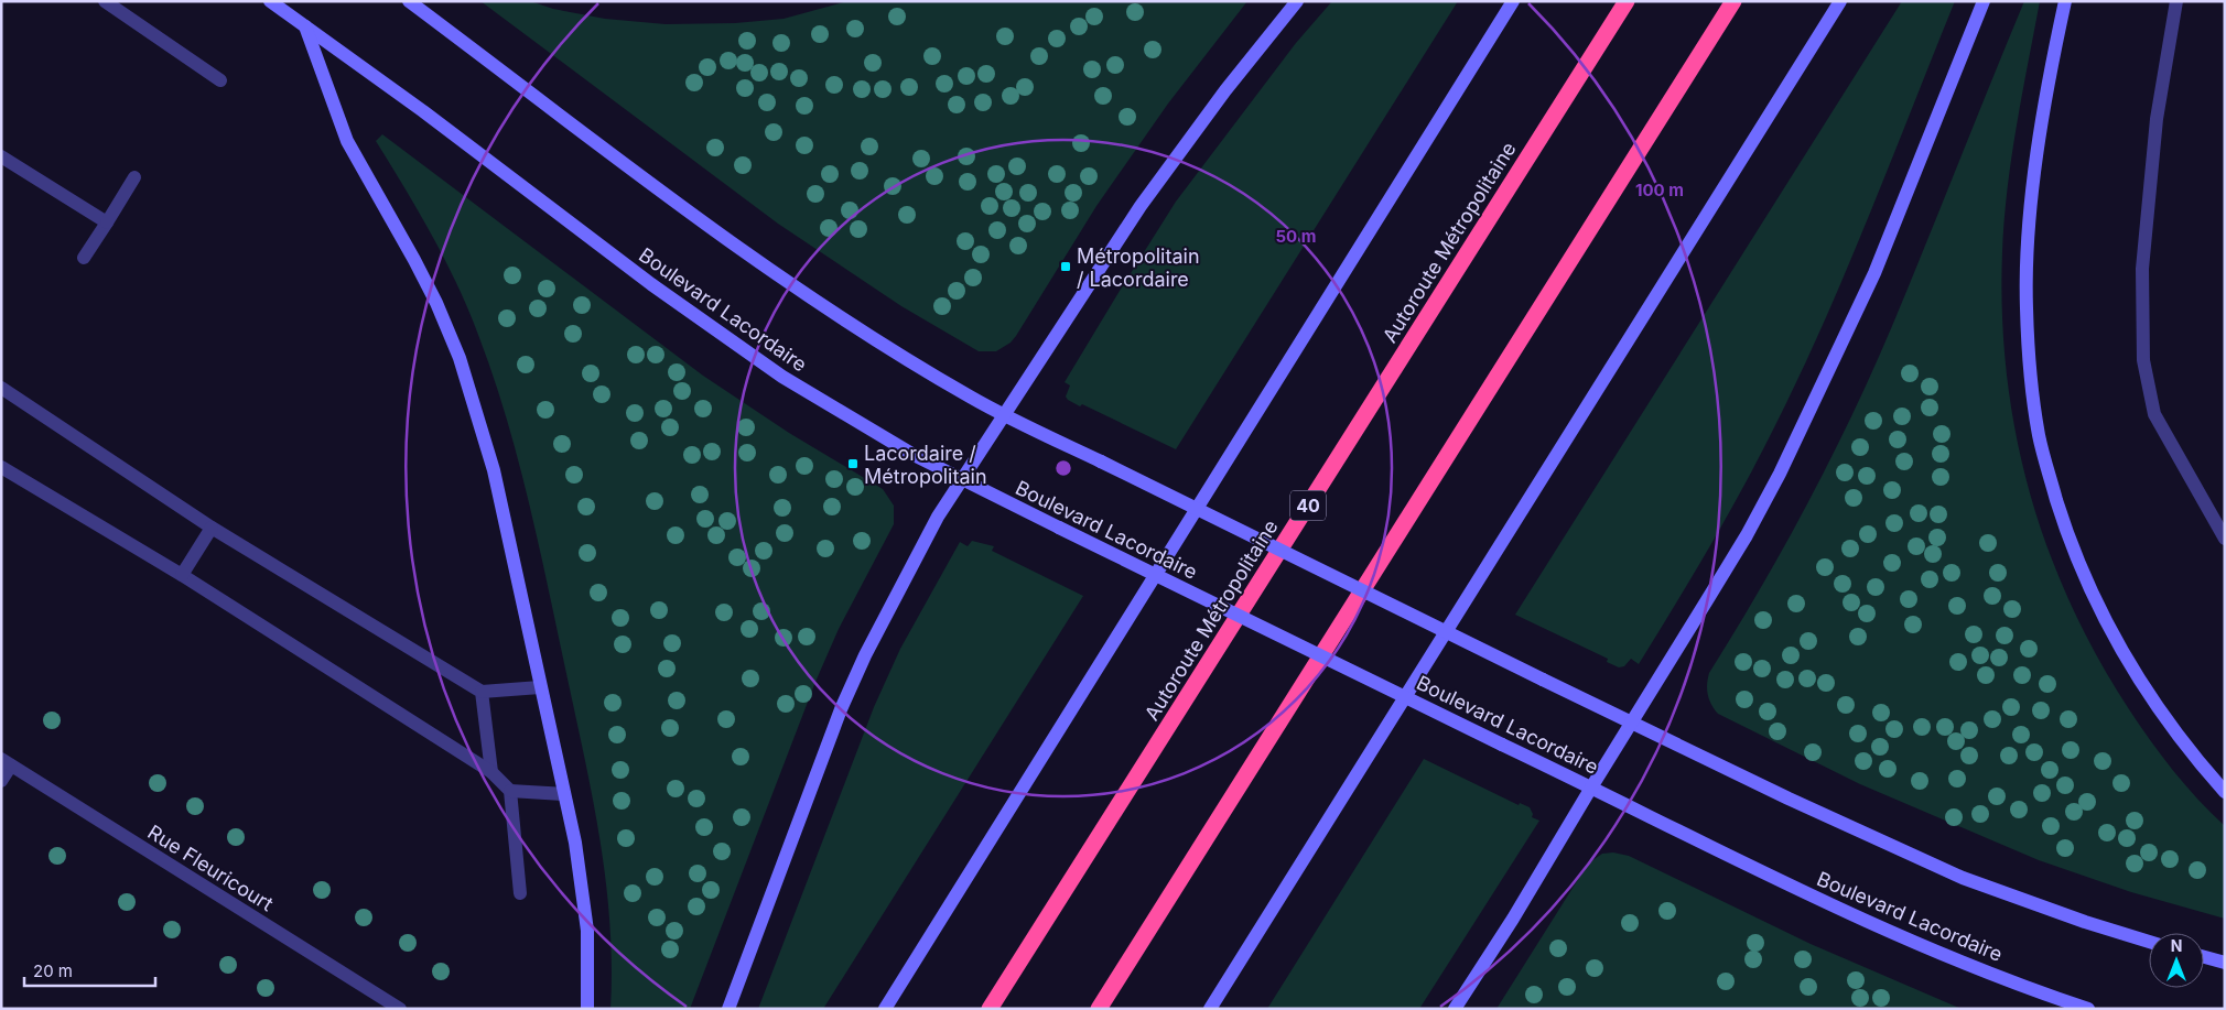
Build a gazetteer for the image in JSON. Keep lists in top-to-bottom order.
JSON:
{
  "streets": {
    "highway": ["Autoroute Métropolitaine", "40"],
    "main road": ["Boulevard Lacordaire"],
    "street": ["Rue Fleuricourt"]
  },
  "places": {
    "transit": ["Métropolitain / Lacordaire", "Lacordaire / Métropolitain"]
  },
  "scale_bar": "20 m",
  "north": "top",
  "rings": ["100 m", "50 m"]
}
